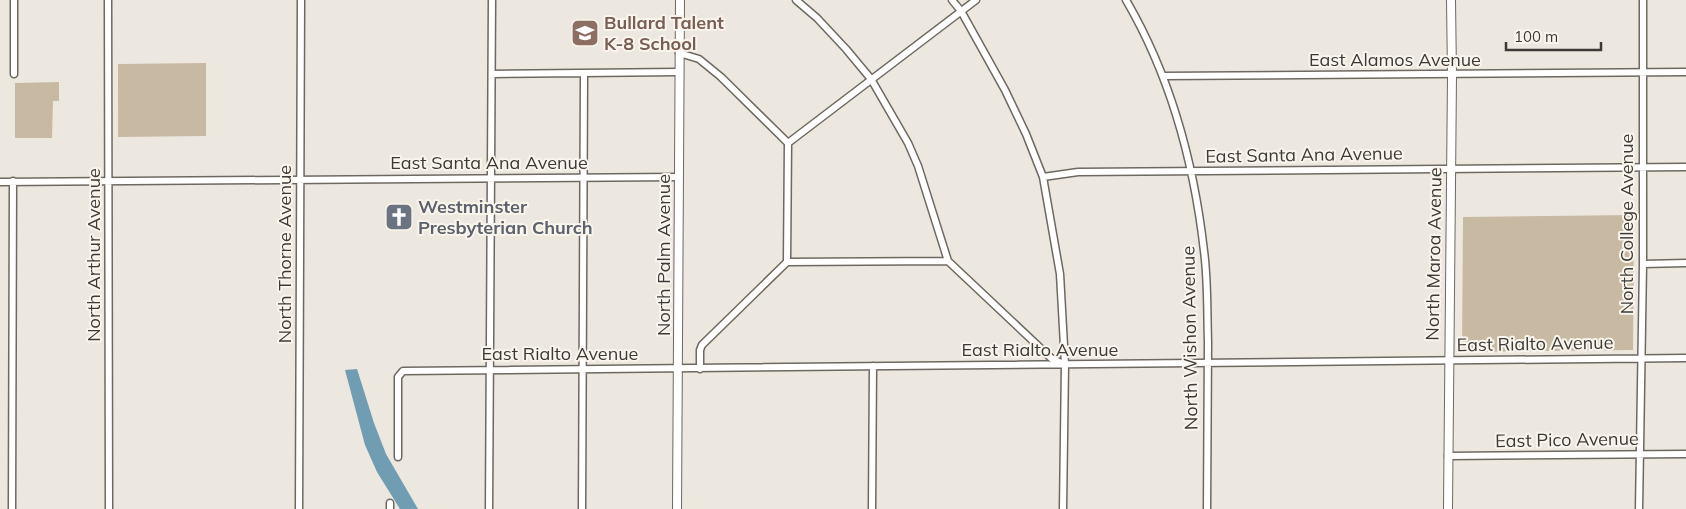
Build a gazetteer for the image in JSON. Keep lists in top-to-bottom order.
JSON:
{
  "streets": {
    "main road": ["North Maroa Avenue", "North Palm Avenue"],
    "street": [
      "East Alamos Avenue",
      "East Santa Ana Avenue",
      "North College Avenue",
      "North Thorne Avenue",
      "North Arthur Avenue",
      "North Wishon Avenue",
      "East Rialto Avenue",
      "East Pico Avenue"
    ]
  },
  "crossings": [
    ["East Alamos Avenue", "North College Avenue"],
    ["East Alamos Avenue", "North Maroa Avenue"],
    ["East Alamos Avenue", "North Wishon Avenue"],
    ["East Santa Ana Avenue", "North College Avenue"],
    ["East Santa Ana Avenue", "North Thorne Avenue"],
    ["East Santa Ana Avenue", "North Maroa Avenue"],
    ["East Santa Ana Avenue", "North Arthur Avenue"],
    ["East Santa Ana Avenue", "North Palm Avenue"],
    ["East Santa Ana Avenue", "North Wishon Avenue"],
    ["North College Avenue", "East Rialto Avenue"],
    ["North College Avenue", "East Pico Avenue"],
    ["North Maroa Avenue", "East Rialto Avenue"],
    ["North Maroa Avenue", "East Pico Avenue"],
    ["North Palm Avenue", "East Rialto Avenue"],
    ["North Wishon Avenue", "East Rialto Avenue"]
  ],
  "places": {
    "school or university": ["Bullard Talent K-8 School"],
    "church": ["Westminster Presbyterian Church"]
  },
  "scale_bar": "100 m"
}
